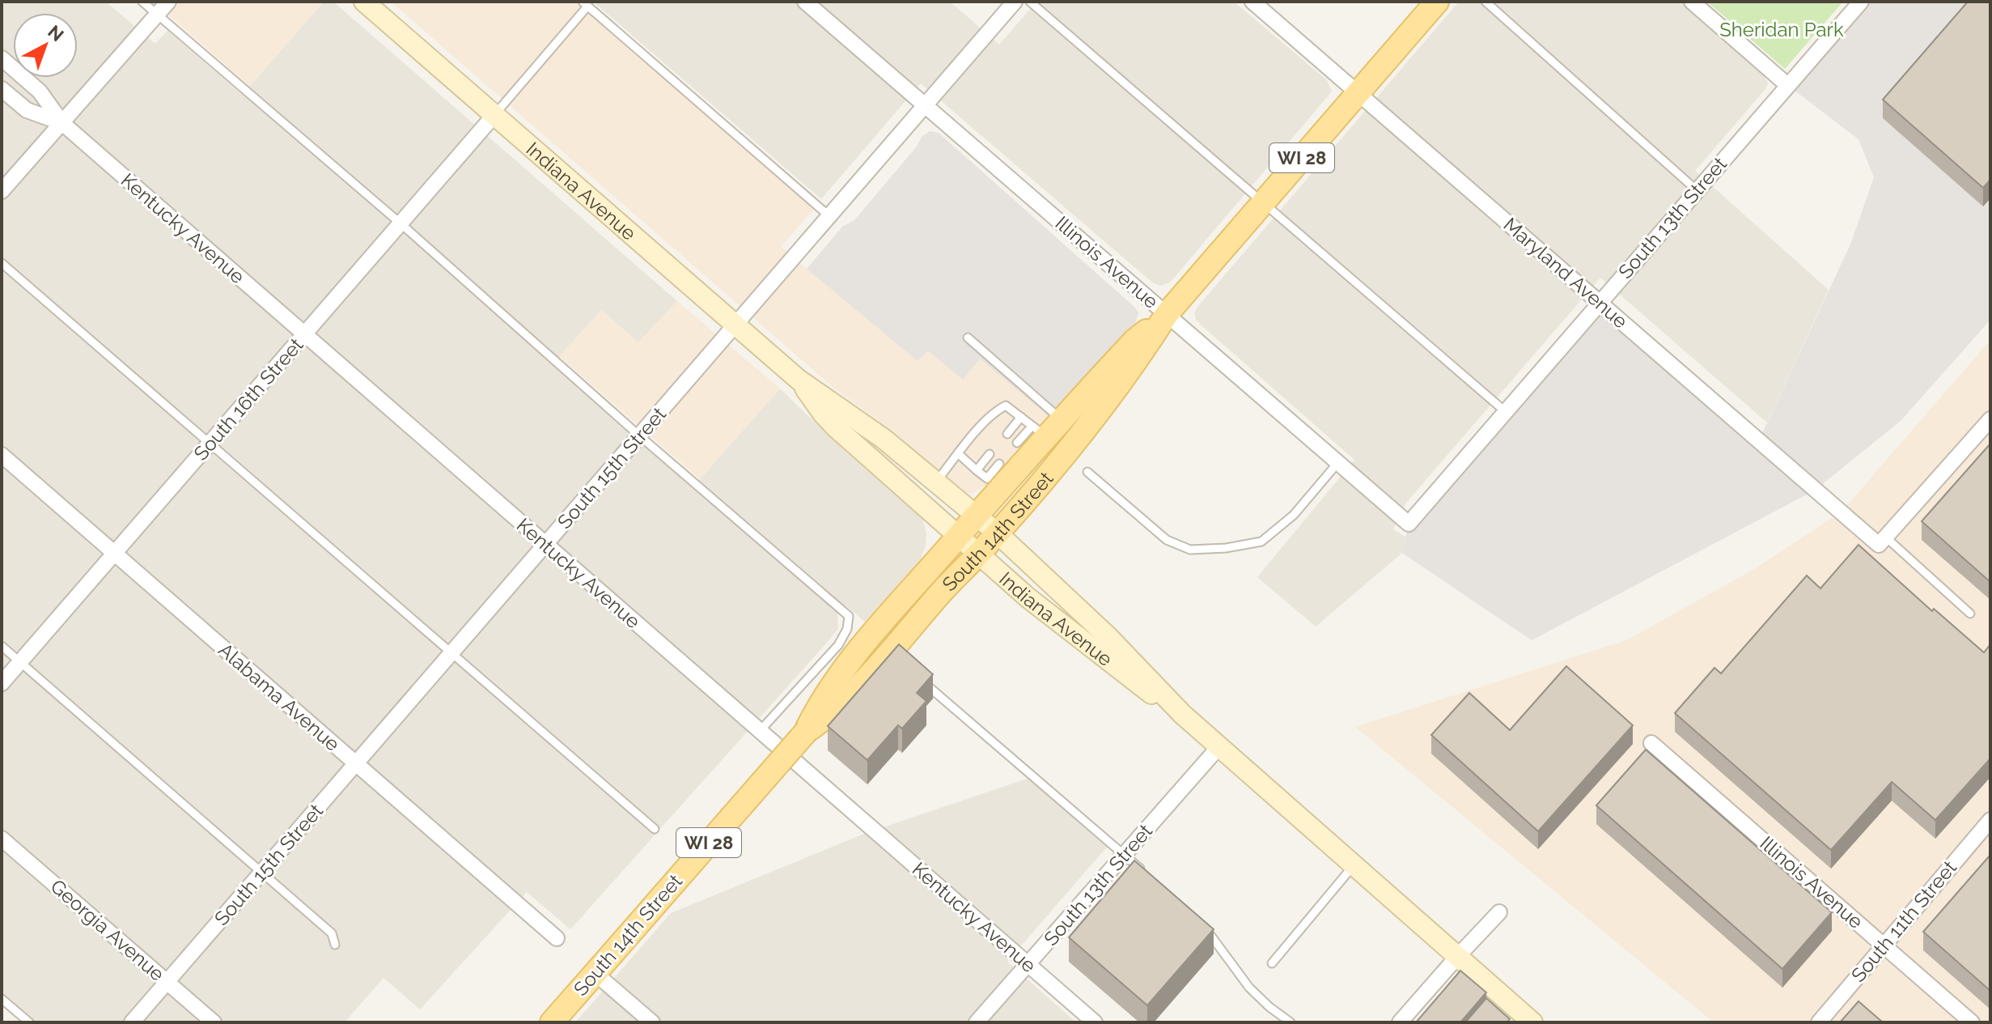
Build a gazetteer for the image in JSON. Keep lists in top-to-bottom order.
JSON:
{
  "streets": {
    "main road": ["WI 28", "Indiana Avenue", "South 14th Street"],
    "street": [
      "South 13th Street",
      "Kentucky Avenue",
      "Illinois Avenue",
      "Maryland Avenue",
      "South 16th Street",
      "South 15th Street",
      "Alabama Avenue",
      "South 11th Street",
      "Georgia Avenue"
    ]
  },
  "crossings": [
    ["Indiana Avenue", "South 13th Street"],
    ["Indiana Avenue", "South 16th Street"],
    ["Indiana Avenue", "South 15th Street"],
    ["Indiana Avenue", "South 14th Street"],
    ["South 13th Street", "Kentucky Avenue"],
    ["South 13th Street", "Illinois Avenue"],
    ["South 13th Street", "Maryland Avenue"],
    ["Kentucky Avenue", "South 16th Street"],
    ["Kentucky Avenue", "South 15th Street"],
    ["Illinois Avenue", "South 15th Street"],
    ["Illinois Avenue", "South 14th Street"],
    ["Illinois Avenue", "South 11th Street"],
    ["Maryland Avenue", "South 14th Street"],
    ["South 16th Street", "Alabama Avenue"],
    ["South 15th Street", "Alabama Avenue"],
    ["South 15th Street", "Georgia Avenue"]
  ],
  "parks": ["Sheridan Park"],
  "north": "top right"
}
